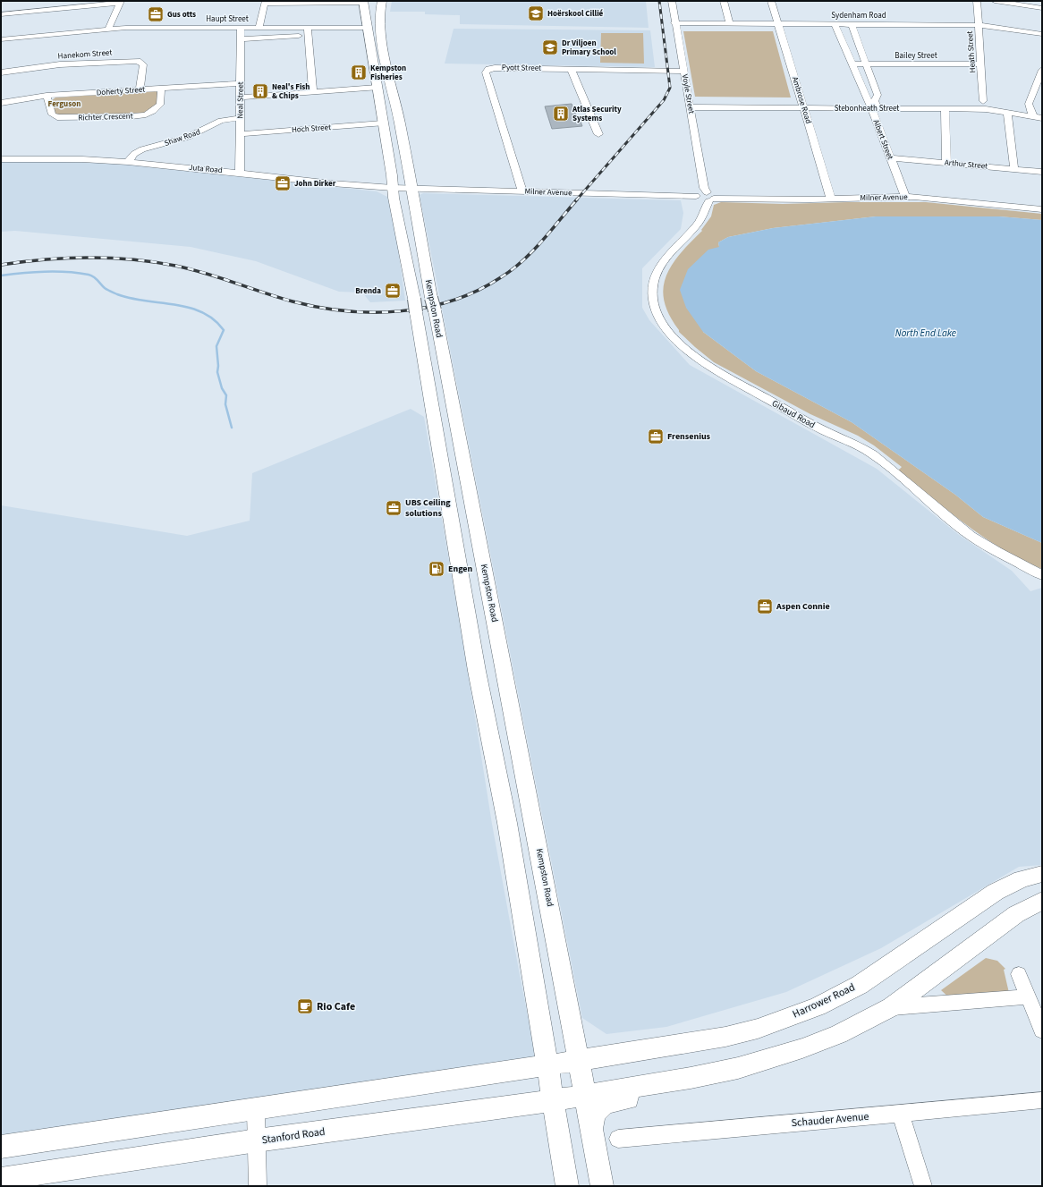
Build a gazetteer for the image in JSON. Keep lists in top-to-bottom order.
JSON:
{
  "streets": {
    "main road": ["Kempston Road", "Harrower Road", "Stanford Road"],
    "street": [
      "Sydenham Road",
      "Haupt Street",
      "Heath Street",
      "Hanekom Street",
      "Bailey Street",
      "Pyott Street",
      "Doherty Street",
      "Voyle Street",
      "Neal Street",
      "Ambrose Road",
      "Stebonheath Street",
      "Richter Crescent",
      "Hoch Street",
      "Shaw Road",
      "Albert Street",
      "Arthur Street",
      "Juta Road",
      "Milner Avenue",
      "Gibaud Road",
      "Schauder Avenue"
    ]
  },
  "crossings": [
    ["Sydenham Road", "Heath Street"],
    ["Sydenham Road", "Voyle Street"],
    ["Sydenham Road", "Ambrose Road"],
    ["Sydenham Road", "Albert Street"],
    ["Haupt Street", "Neal Street"],
    ["Haupt Street", "Kempston Road"],
    ["Heath Street", "Bailey Street"],
    ["Heath Street", "Stebonheath Street"],
    ["Hanekom Street", "Doherty Street"],
    ["Bailey Street", "Albert Street"],
    ["Pyott Street", "Voyle Street"],
    ["Pyott Street", "Milner Avenue"],
    ["Doherty Street", "Neal Street"],
    ["Doherty Street", "Richter Crescent"],
    ["Voyle Street", "Stebonheath Street"],
    ["Voyle Street", "Milner Avenue"],
    ["Voyle Street", "Gibaud Road"],
    ["Neal Street", "Hoch Street"],
    ["Neal Street", "Shaw Road"],
    ["Neal Street", "Juta Road"],
    ["Ambrose Road", "Stebonheath Street"],
    ["Ambrose Road", "Milner Avenue"],
    ["Stebonheath Street", "Albert Street"],
    ["Hoch Street", "Kempston Road"],
    ["Shaw Road", "Juta Road"],
    ["Albert Street", "Arthur Street"],
    ["Albert Street", "Milner Avenue"],
    ["Juta Road", "Milner Avenue"],
    ["Juta Road", "Kempston Road"],
    ["Milner Avenue", "Kempston Road"],
    ["Milner Avenue", "Gibaud Road"],
    ["Kempston Road", "Harrower Road"],
    ["Kempston Road", "Stanford Road"]
  ],
  "districts": ["Ferguson"],
  "water": ["North End Lake"],
  "places": {
    "school or university": ["Hoërskool Cillié", "Dr Viljoen Primary School"],
    "office": [
      "Gus otts",
      "John Dirker",
      "Brenda",
      "Frensenius",
      "UBS Ceiling solutions",
      "Aspen Connie"
    ],
    "building": ["Kempston Fisheries", "Neal's Fish & Chips", "Atlas Security Systems"],
    "fuel station": ["Engen"],
    "cafe": ["Rio Cafe"]
  }
}
